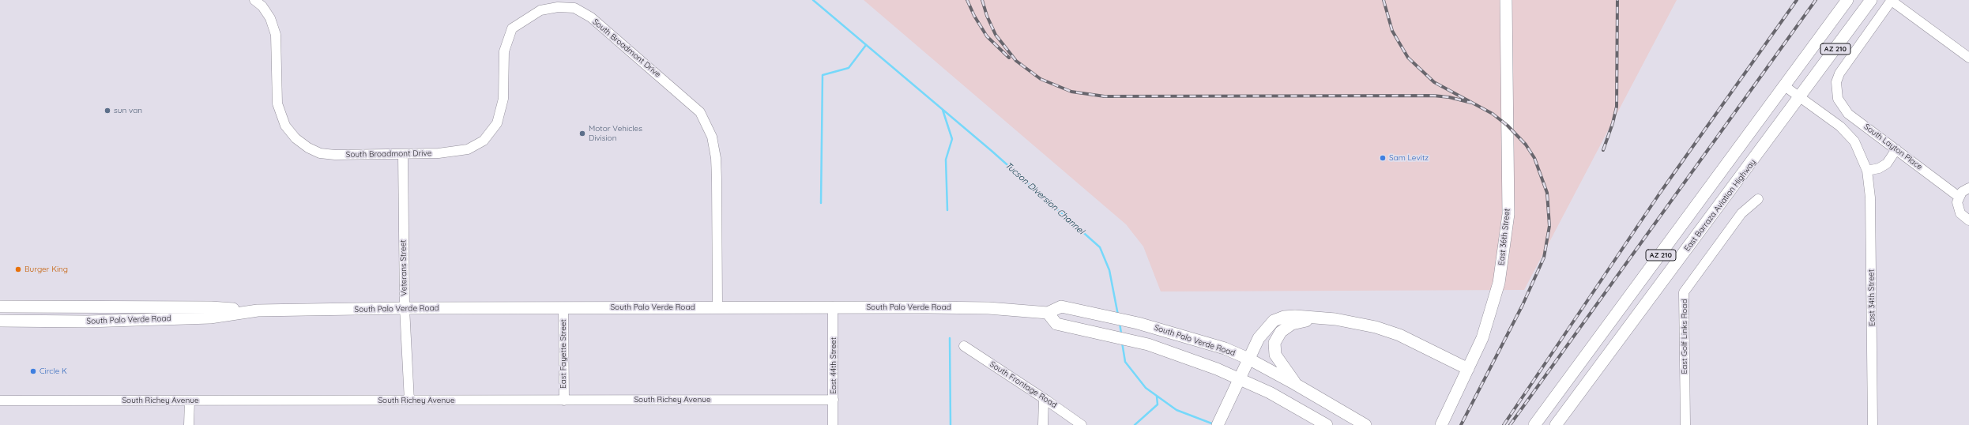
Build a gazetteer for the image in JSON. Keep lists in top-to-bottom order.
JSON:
{
  "streets": {
    "main road": [
      "AZ 210",
      "East Barraza Aviation Highway",
      "East 36th Street",
      "South Palo Verde Road"
    ],
    "street": [
      "South Broadmont Drive",
      "South Layton Place",
      "Veterans Street",
      "East 34th Street",
      "East Golf Links Road",
      "East Fayette Street",
      "East 44th Street",
      "South Frontage Road",
      "South Richey Avenue"
    ]
  },
  "crossings": [
    ["South Broadmont Drive", "Veterans Street"],
    ["South Broadmont Drive", "South Palo Verde Road"],
    ["AZ 210", "East 34th Street"],
    ["East Barraza Aviation Highway", "East 34th Street"],
    ["Veterans Street", "South Palo Verde Road"],
    ["Veterans Street", "South Richey Avenue"],
    ["South Palo Verde Road", "East Fayette Street"],
    ["South Palo Verde Road", "East 44th Street"],
    ["East Fayette Street", "South Richey Avenue"],
    ["East 44th Street", "South Richey Avenue"]
  ],
  "water": ["Tucson Diversion Channel"],
  "places": [
    "sun van",
    "Motor Vehicles Division",
    "Sam Levitz",
    "Burger King",
    "Circle K"
  ]
}
